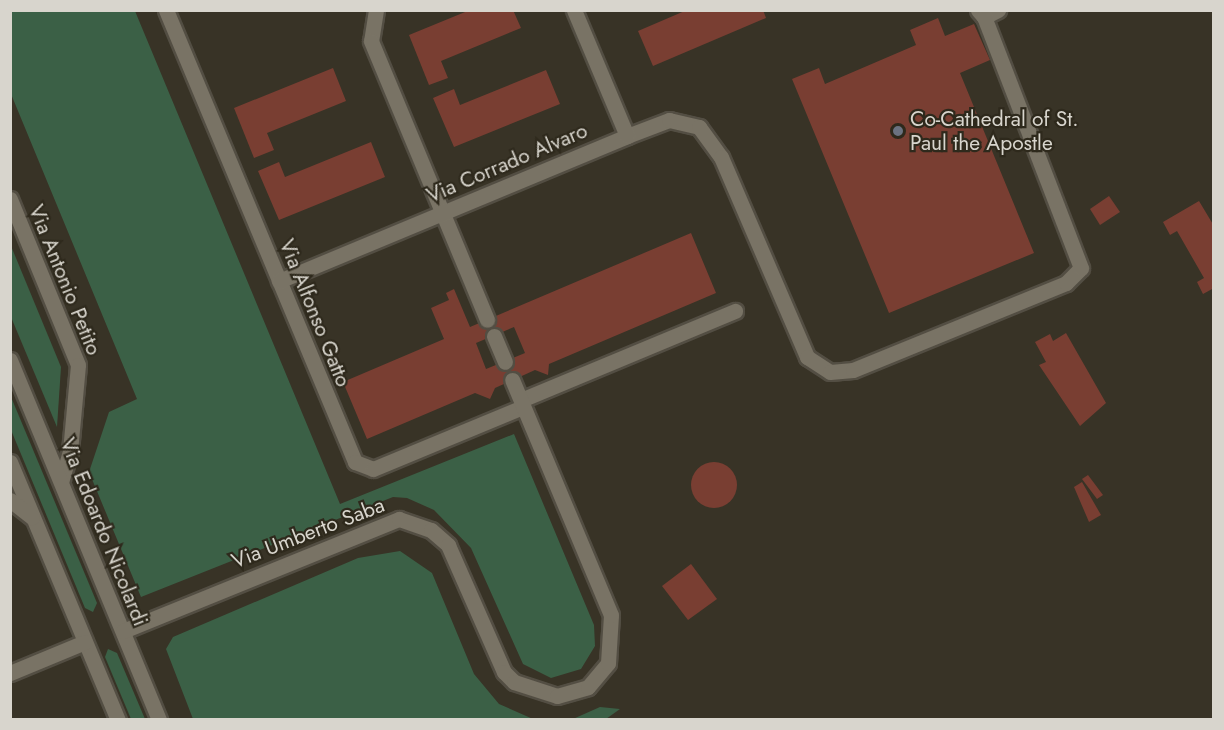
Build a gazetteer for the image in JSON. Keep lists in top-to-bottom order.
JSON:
{
  "streets": {
    "street": [
      "Via Corrado Alvaro",
      "Via Antonio Petito",
      "Via Alfonso Gatto",
      "Via Edoardo Nicolardi",
      "Via Umberto Saba"
    ]
  },
  "crossings": [
    ["Via Corrado Alvaro", "Via Alfonso Gatto"],
    ["Via Antonio Petito", "Via Edoardo Nicolardi"],
    ["Via Alfonso Gatto", "Via Umberto Saba"],
    ["Via Edoardo Nicolardi", "Via Umberto Saba"]
  ],
  "places": ["Co-Cathedral of St. Paul the Apostle"]
}
